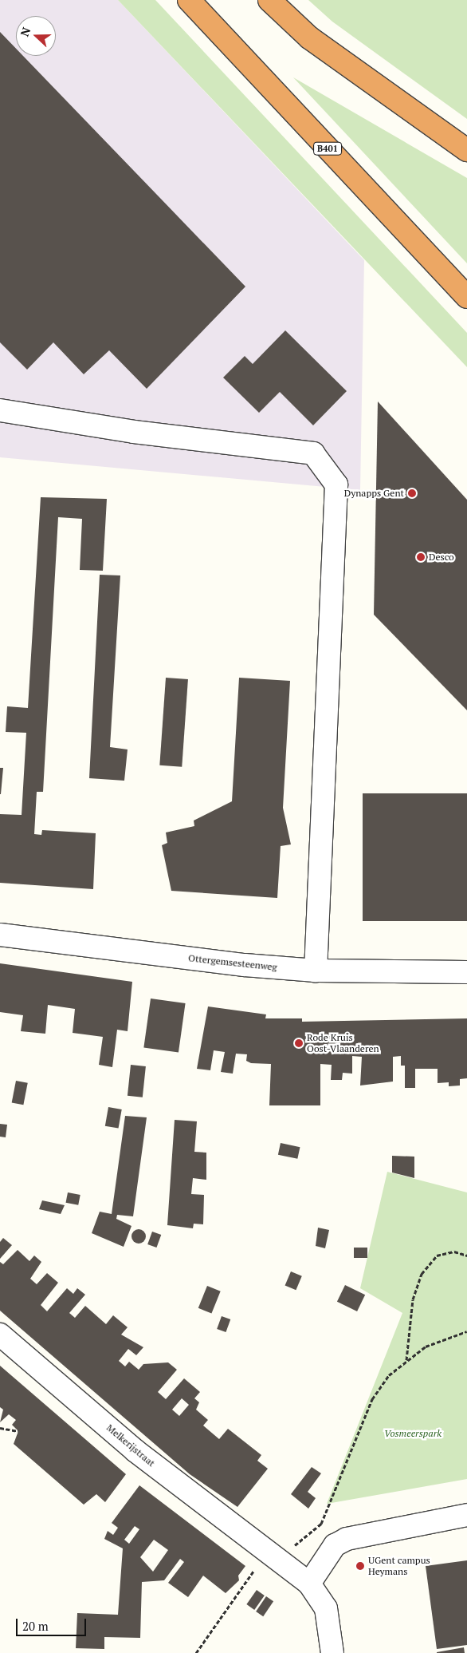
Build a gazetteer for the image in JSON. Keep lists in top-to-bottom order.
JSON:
{
  "streets": {
    "highway": ["B401"],
    "street": ["Ottergemsesteenweg", "Melkerijstraat"]
  },
  "parks": ["Vosmeerspark"],
  "places": [
    "Dynapps Gent",
    "Desco",
    "Rode Kruis Oost-Vlaanderen",
    "UGent campus Heymans"
  ],
  "scale_bar": "20 m",
  "north": "left"
}
